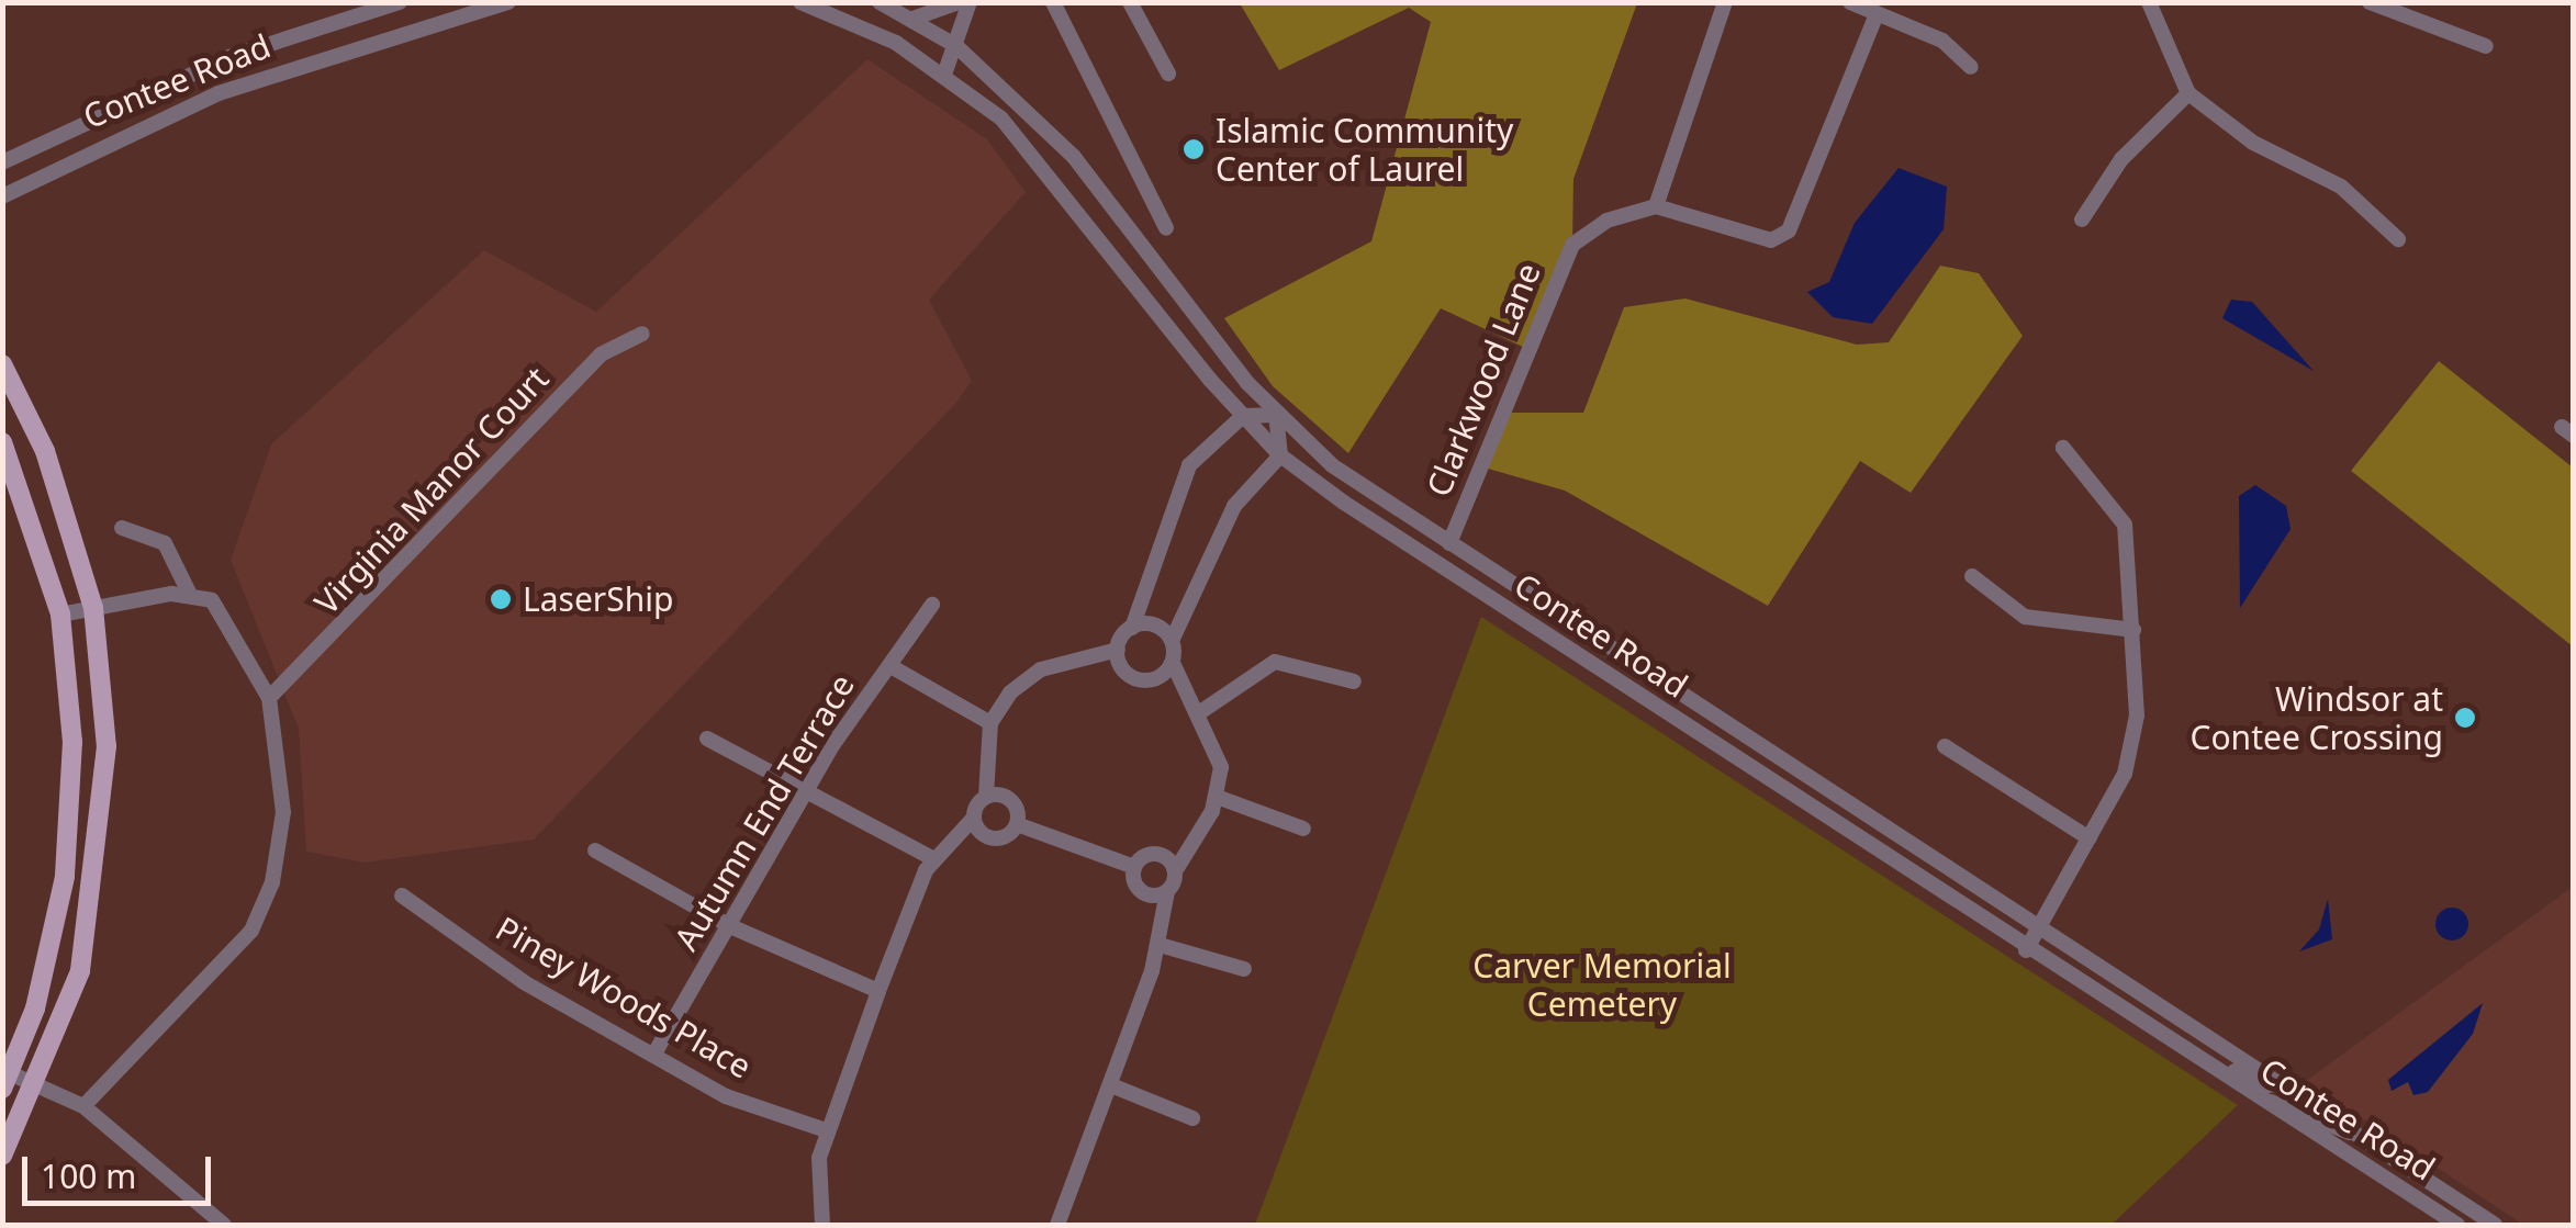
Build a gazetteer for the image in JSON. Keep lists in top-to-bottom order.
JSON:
{
  "streets": {
    "street": [
      "Contee Road",
      "Clarkwood Lane",
      "Virginia Manor Court",
      "Autumn End Terrace",
      "Piney Woods Place"
    ]
  },
  "crossings": [
    ["Contee Road", "Clarkwood Lane"],
    ["Autumn End Terrace", "Piney Woods Place"]
  ],
  "parks": ["Carver Memorial Cemetery"],
  "places": ["Islamic Community Center of Laurel", "LaserShip", "Windsor at Contee Crossing"],
  "scale_bar": "100 m"
}
